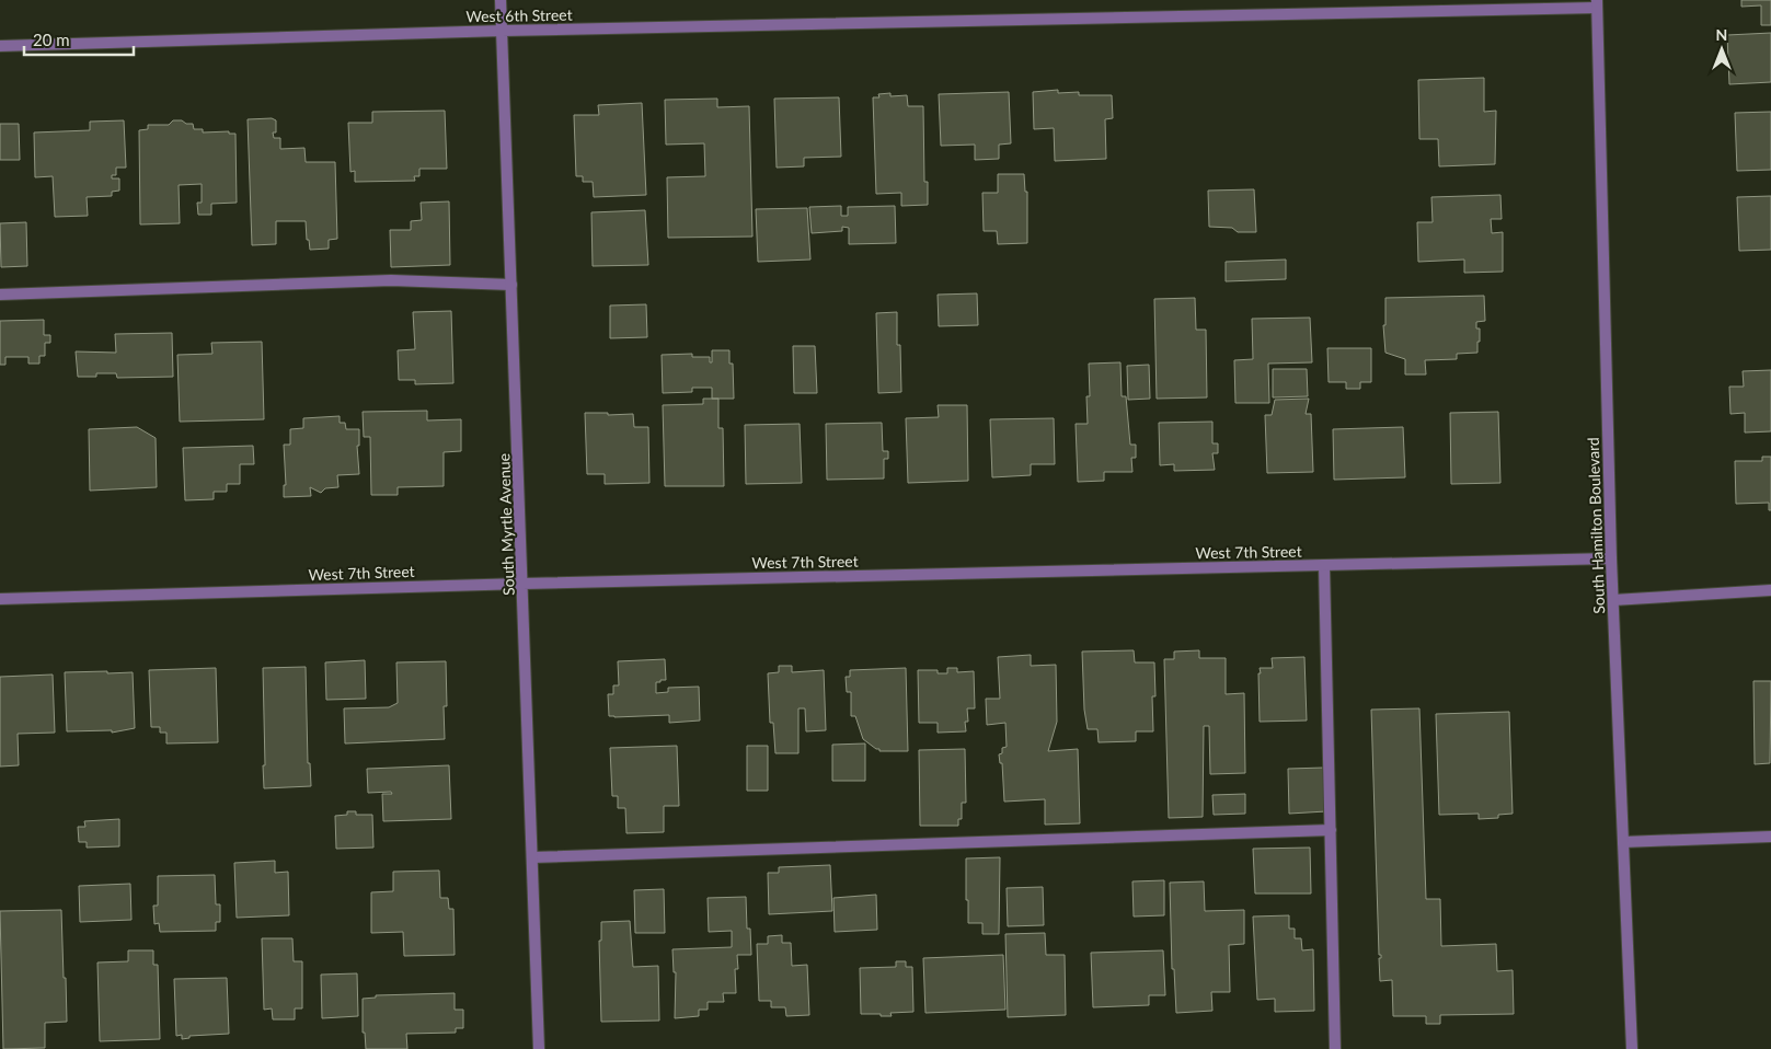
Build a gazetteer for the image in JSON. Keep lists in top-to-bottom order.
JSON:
{
  "streets": {
    "street": [
      "West 6th Street",
      "South Myrtle Avenue",
      "South Hamilton Boulevard",
      "West 7th Street"
    ]
  },
  "crossings": [
    ["West 6th Street", "South Myrtle Avenue"],
    ["West 6th Street", "South Hamilton Boulevard"],
    ["South Myrtle Avenue", "West 7th Street"],
    ["South Hamilton Boulevard", "West 7th Street"]
  ],
  "scale_bar": "20 m",
  "north": "top"
}
